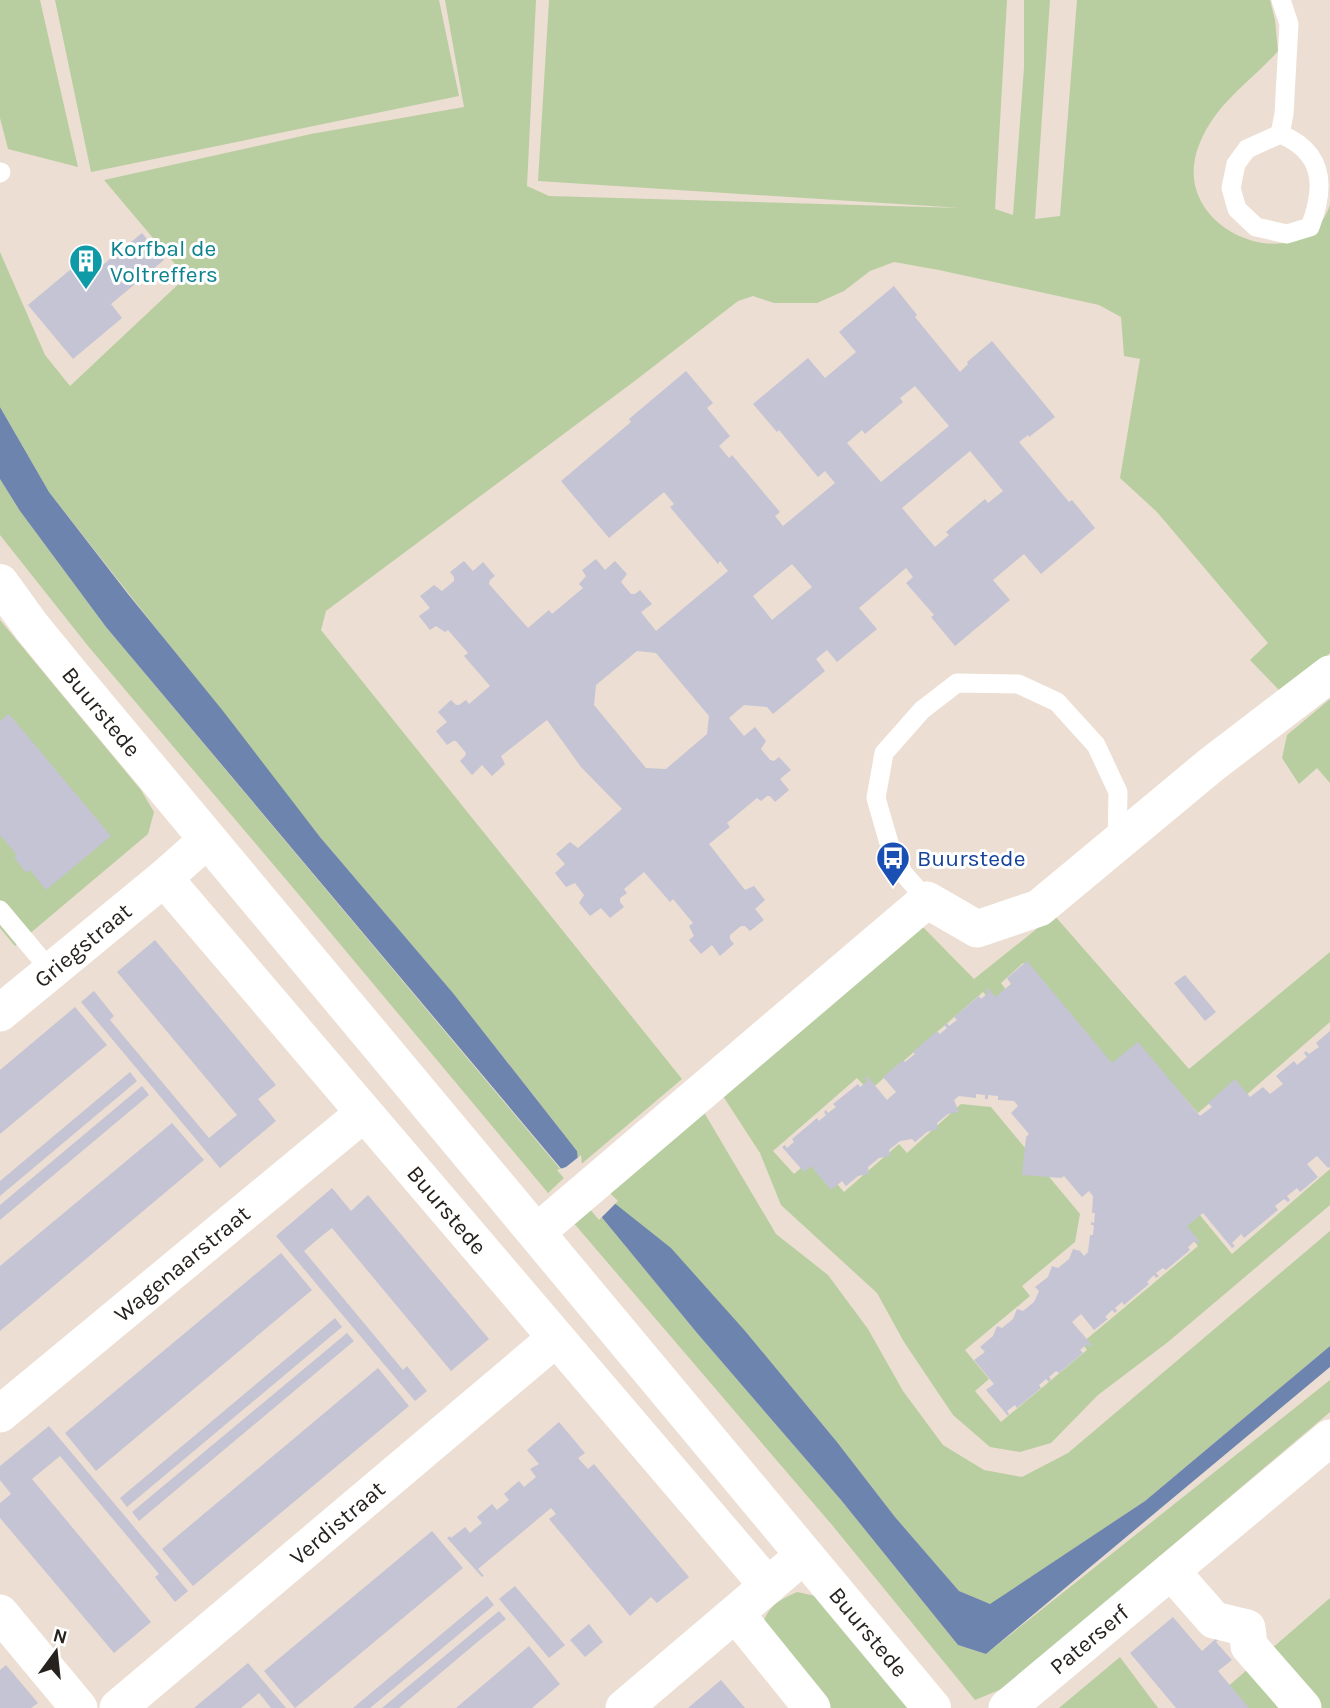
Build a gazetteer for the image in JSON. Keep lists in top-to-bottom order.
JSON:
{
  "streets": {
    "street": [
      "Buurstede",
      "Griegstraat",
      "Wagenaarstraat",
      "Verdistraat",
      "Paterserf"
    ]
  },
  "crossings": [
    ["Buurstede", "Griegstraat"],
    ["Buurstede", "Wagenaarstraat"],
    ["Buurstede", "Verdistraat"]
  ],
  "places": {
    "building": ["Korfbal de Voltreffers"],
    "bus stop": ["Buurstede"]
  },
  "north": "top"
}
